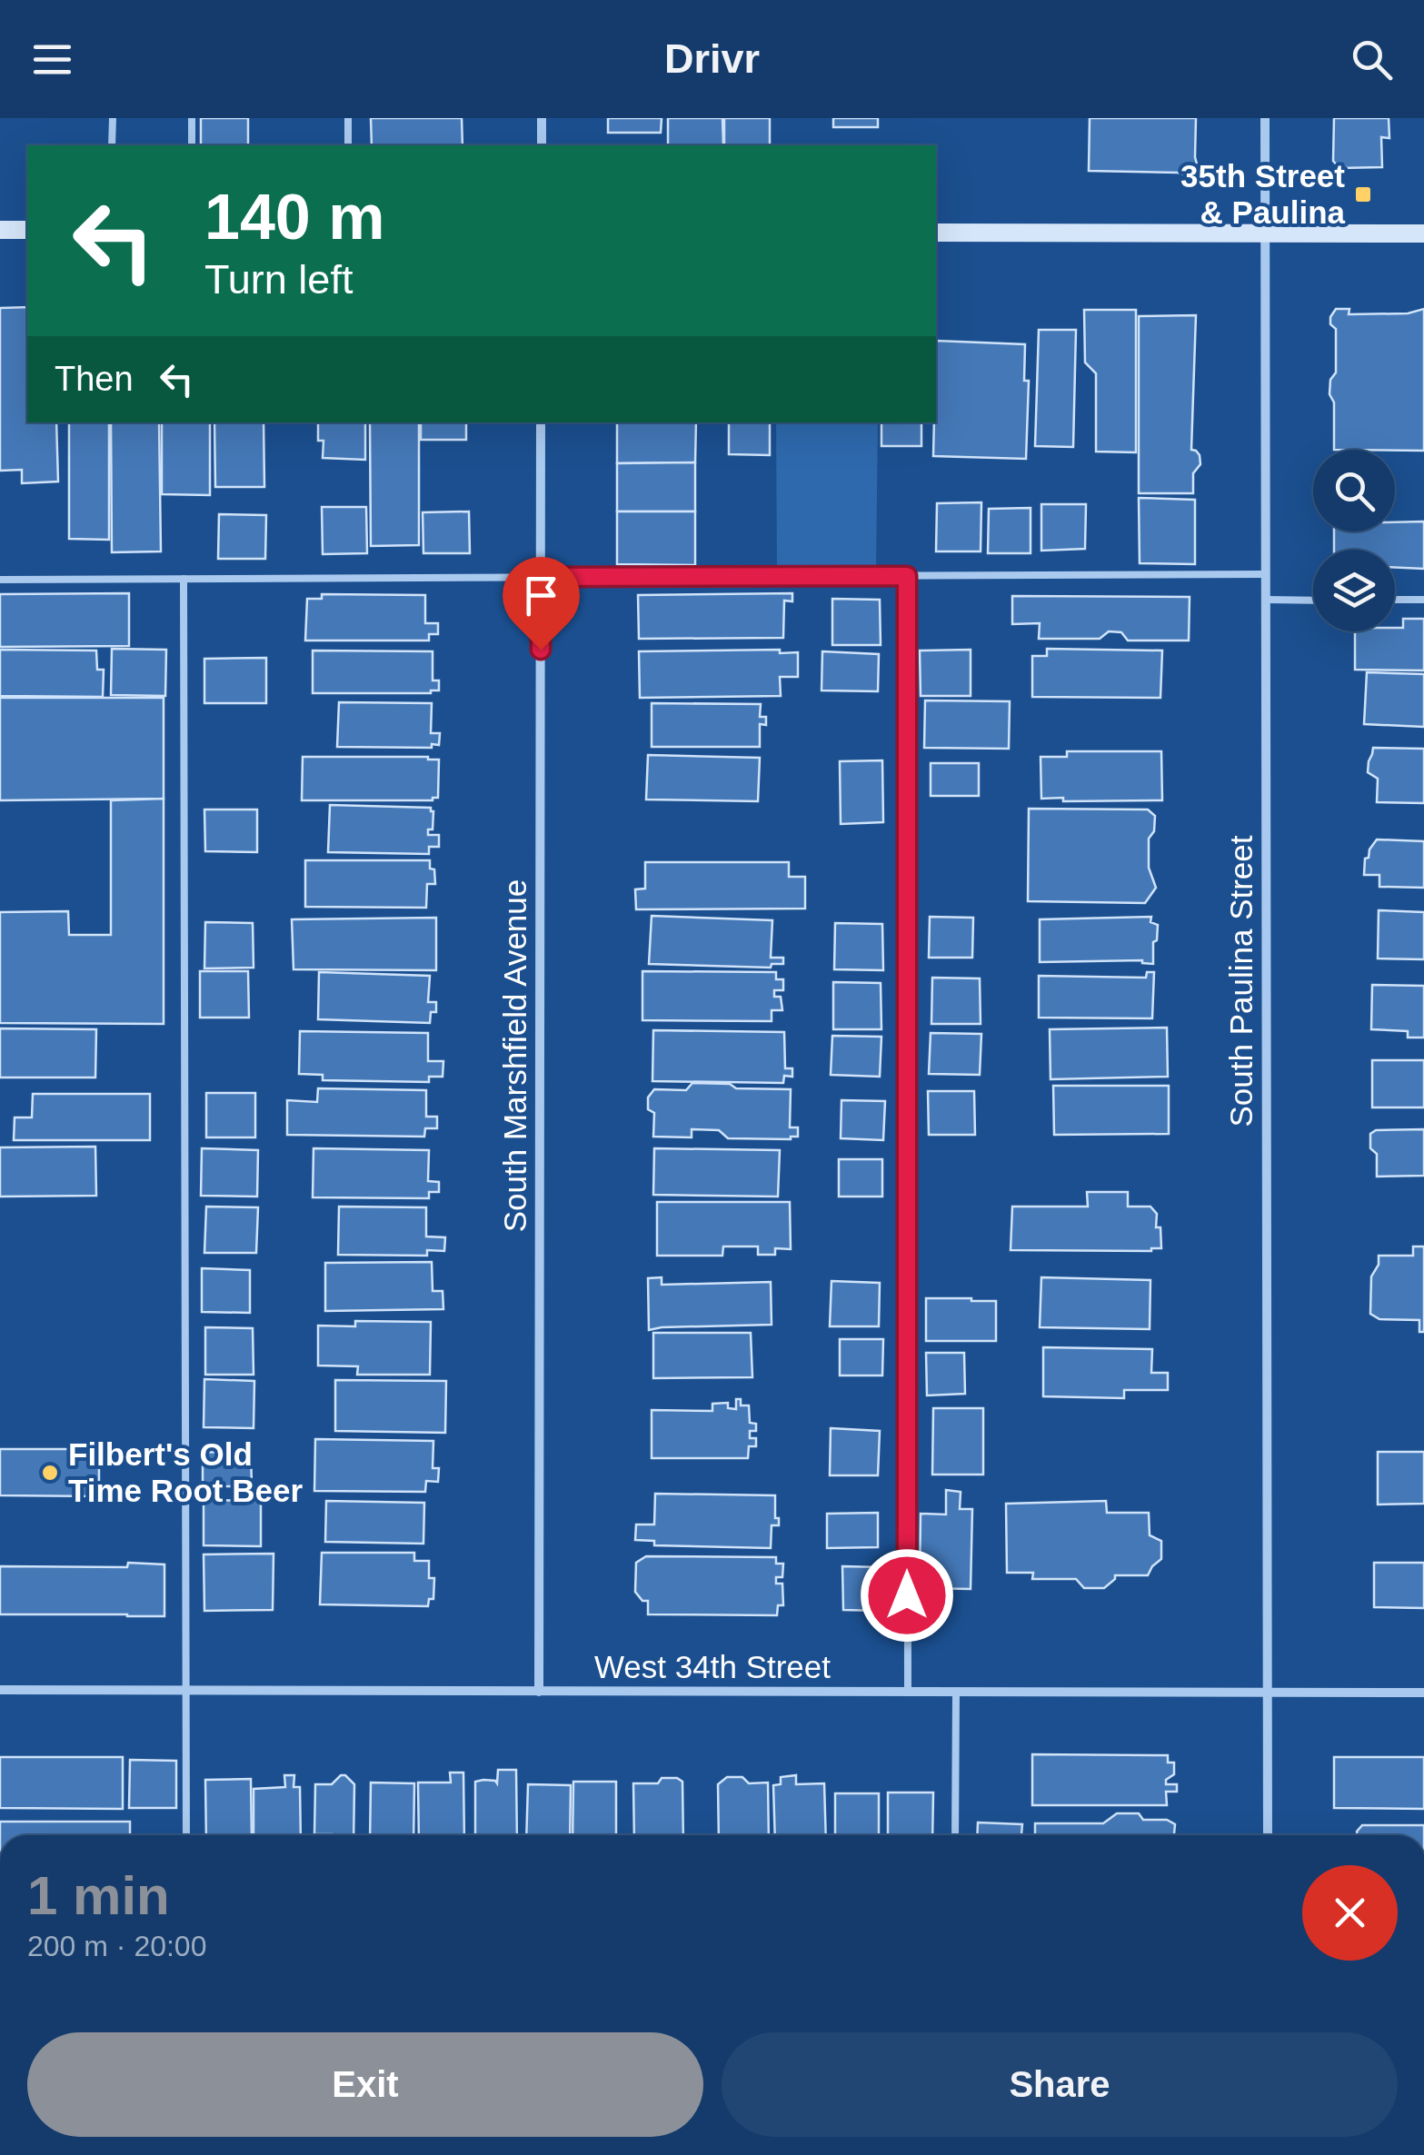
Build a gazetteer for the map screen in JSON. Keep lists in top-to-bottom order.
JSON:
{
  "streets": {
    "street": ["South Paulina Street", "South Marshfield Avenue", "West 34th Street"]
  },
  "crossings": [
    ["South Paulina Street", "West 34th Street"],
    ["South Marshfield Avenue", "West 34th Street"]
  ],
  "places": {
    "transit": ["35th Street & Paulina"],
    "other": ["Filbert's Old Time Root Beer"]
  },
  "page": {
    "header": "Drivr",
    "turn": ["140 m", "Turn left"],
    "then": "Then",
    "heading": ["1 min", "200 m · 20:00"],
    "buttons": ["Exit", "Share"]
  }
}
